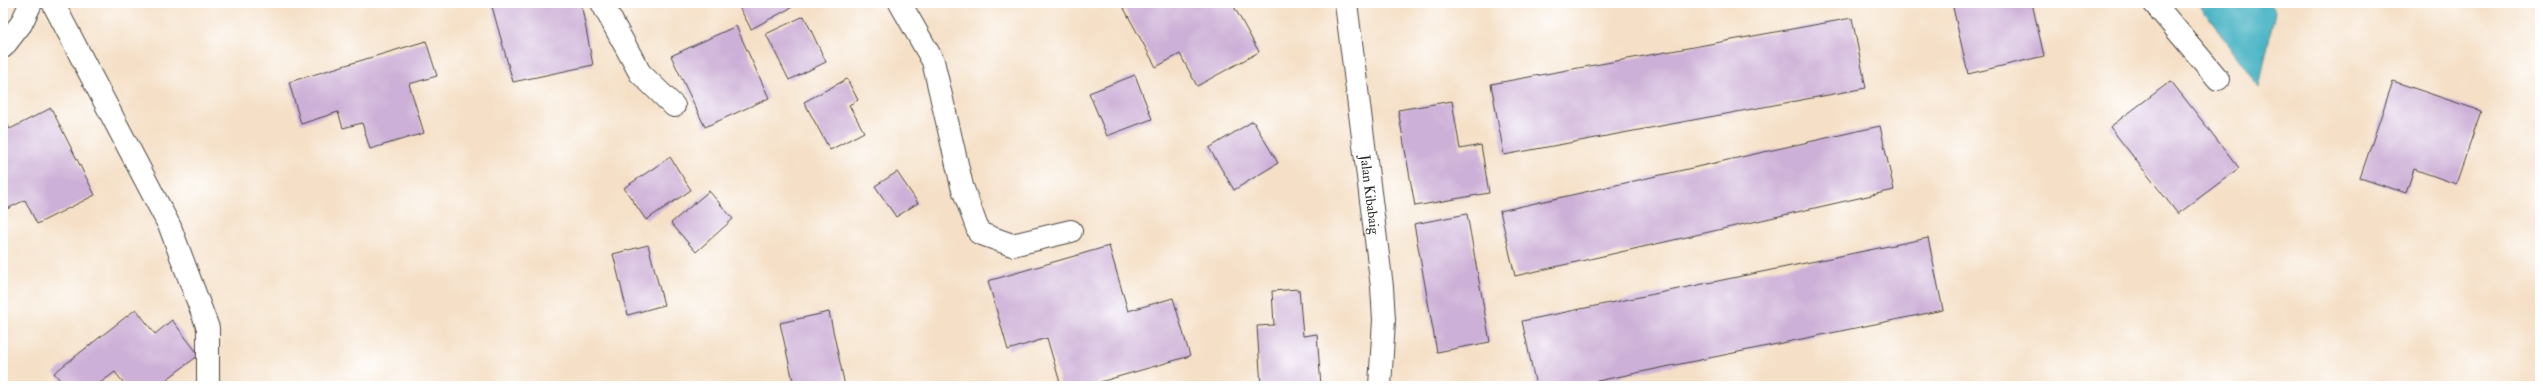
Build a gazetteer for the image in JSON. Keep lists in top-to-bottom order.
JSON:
{
  "streets": {
    "street": ["Jalan Kibabaig"]
  }
}
